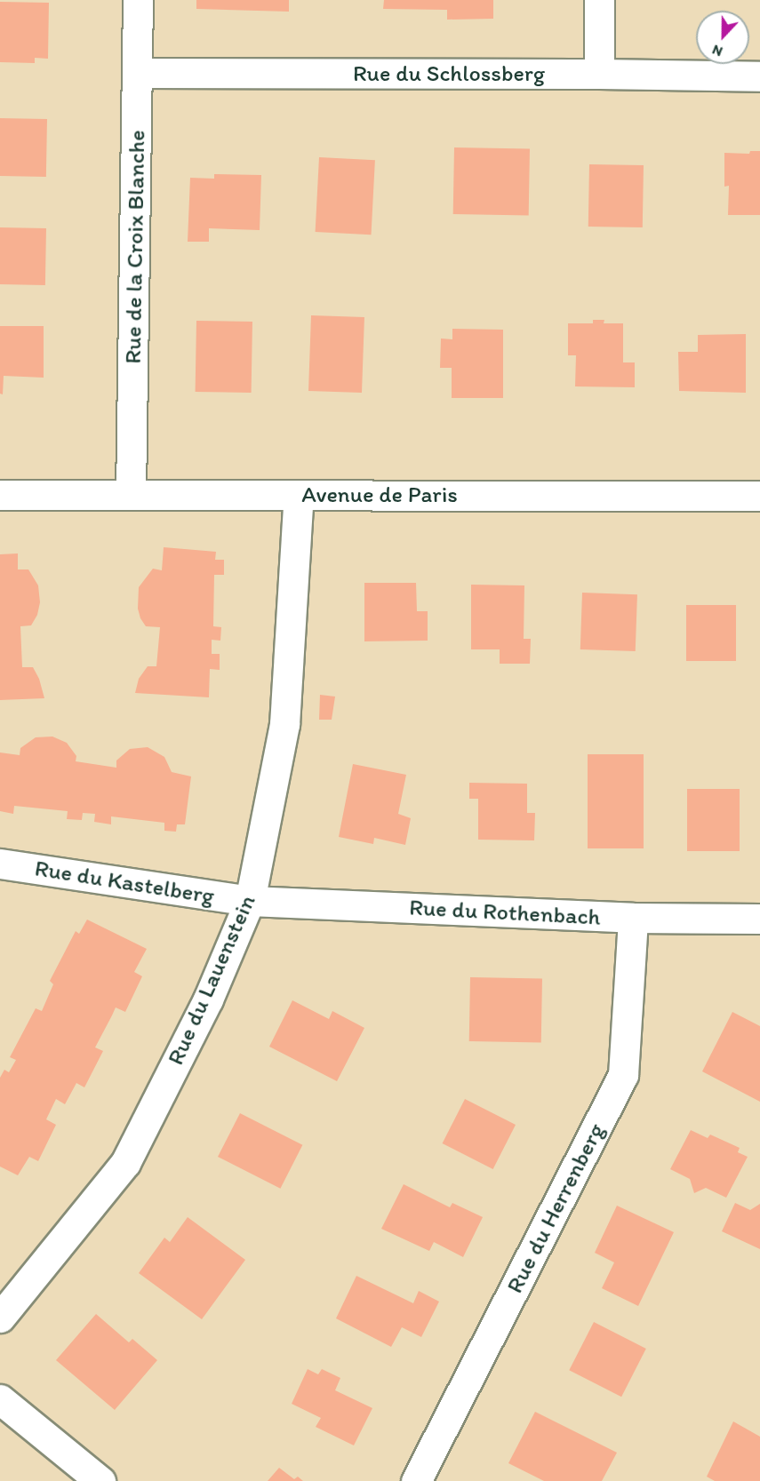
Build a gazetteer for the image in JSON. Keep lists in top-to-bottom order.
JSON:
{
  "streets": {
    "street": [
      "Rue du Schlossberg",
      "Rue de la Croix Blanche",
      "Avenue de Paris",
      "Rue du Kastelberg",
      "Rue du Rothenbach",
      "Rue du Lauenstein",
      "Rue du Herrenberg"
    ]
  },
  "crossings": [
    ["Rue du Schlossberg", "Rue de la Croix Blanche"],
    ["Rue de la Croix Blanche", "Avenue de Paris"],
    ["Avenue de Paris", "Rue du Lauenstein"],
    ["Rue du Kastelberg", "Rue du Rothenbach"],
    ["Rue du Kastelberg", "Rue du Lauenstein"],
    ["Rue du Rothenbach", "Rue du Lauenstein"],
    ["Rue du Rothenbach", "Rue du Herrenberg"]
  ],
  "north": "bottom"
}
